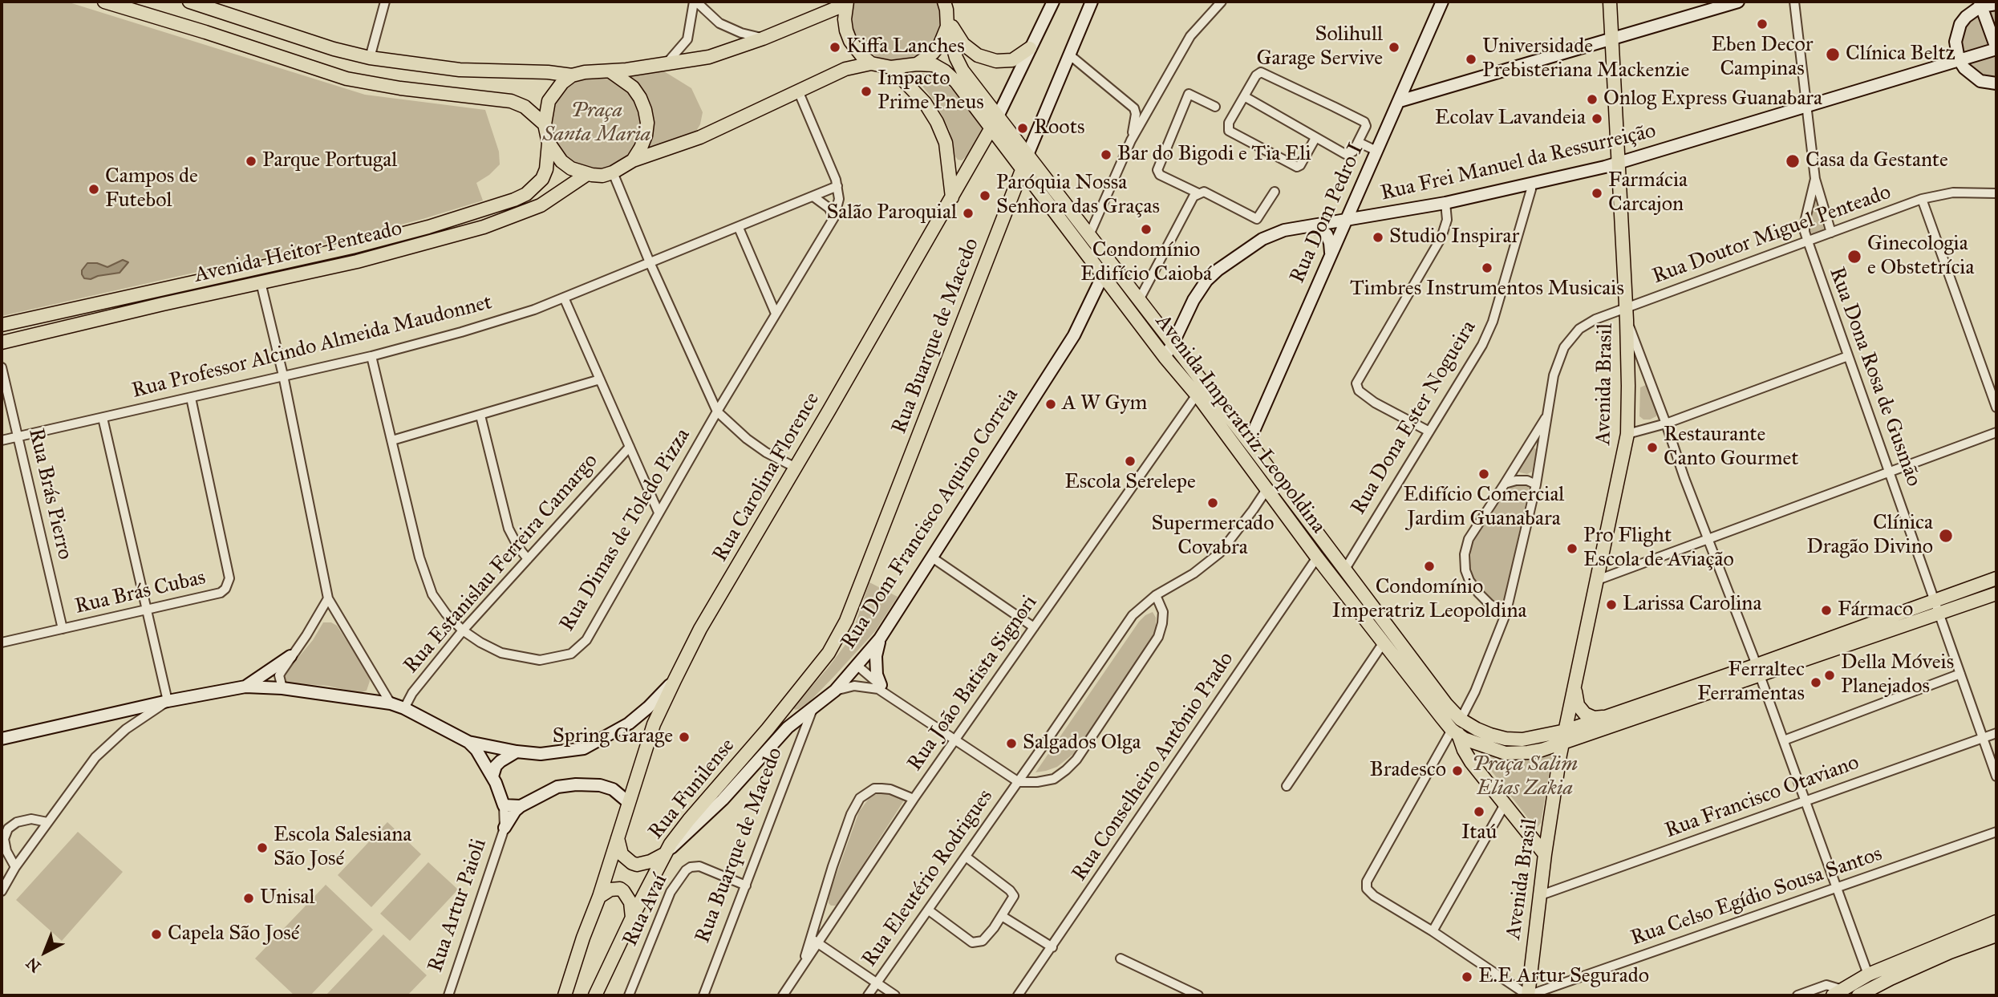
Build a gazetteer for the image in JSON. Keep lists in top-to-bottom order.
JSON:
{
  "streets": {
    "main road": [
      "Avenida Heitor Penteado",
      "Rua Buarque de Macedo",
      "Avenida Brasil",
      "Avenida Imperatriz Leopoldina",
      "Rua Carolina Florence",
      "Rua Funilense"
    ],
    "street": [
      "Rua Frei Manuel da Ressurreição",
      "Rua Dom Pedro I",
      "Rua Doutor Miguel Penteado",
      "Rua Professor Alcindo Almeida Maudonnet",
      "Rua Dona Rosa de Gusmão",
      "Rua Dona Ester Nogueira",
      "Rua Brás Pierro",
      "Rua Dom Francisco Aquino Correia",
      "Rua Dimas de Toledo Pizza",
      "Rua Estanislau Ferreira Camargo",
      "Rua Brás Cubas",
      "Rua João Batista Signori",
      "Rua Conselheiro Antônio Prado",
      "Rua Francisco Otaviano",
      "Rua Eleutério Rodrigues",
      "Rua Celso Egídio Sousa Santos",
      "Rua Artur Paioli",
      "Rua Avaí"
    ]
  },
  "crossings": [
    ["Rua Frei Manuel da Ressurreição", "Rua Dom Pedro I"],
    ["Rua Frei Manuel da Ressurreição", "Rua Dona Rosa de Gusmão"],
    ["Rua Frei Manuel da Ressurreição", "Avenida Brasil"],
    ["Rua Frei Manuel da Ressurreição", "Rua Dona Ester Nogueira"],
    ["Rua Frei Manuel da Ressurreição", "Avenida Imperatriz Leopoldina"],
    ["Rua Dom Pedro I", "Avenida Imperatriz Leopoldina"],
    ["Rua Doutor Miguel Penteado", "Rua Dona Rosa de Gusmão"],
    ["Rua Doutor Miguel Penteado", "Avenida Brasil"],
    ["Rua Doutor Miguel Penteado", "Avenida Imperatriz Leopoldina"],
    ["Rua Buarque de Macedo", "Avenida Imperatriz Leopoldina"],
    ["Rua Buarque de Macedo", "Rua Dom Francisco Aquino Correia"],
    ["Rua Buarque de Macedo", "Rua Funilense"],
    ["Rua Buarque de Macedo", "Rua Avaí"],
    ["Rua Professor Alcindo Almeida Maudonnet", "Rua Brás Pierro"],
    ["Rua Professor Alcindo Almeida Maudonnet", "Rua Dimas de Toledo Pizza"],
    ["Rua Professor Alcindo Almeida Maudonnet", "Rua Brás Cubas"],
    ["Rua Dona Rosa de Gusmão", "Rua Francisco Otaviano"],
    ["Avenida Brasil", "Avenida Imperatriz Leopoldina"],
    ["Avenida Brasil", "Rua Francisco Otaviano"],
    ["Avenida Brasil", "Rua Celso Egídio Sousa Santos"],
    ["Rua Dona Ester Nogueira", "Avenida Imperatriz Leopoldina"],
    ["Avenida Imperatriz Leopoldina", "Rua Carolina Florence"],
    ["Avenida Imperatriz Leopoldina", "Rua Dom Francisco Aquino Correia"],
    ["Avenida Imperatriz Leopoldina", "Rua João Batista Signori"],
    ["Avenida Imperatriz Leopoldina", "Rua Conselheiro Antônio Prado"],
    ["Avenida Imperatriz Leopoldina", "Rua Eleutério Rodrigues"],
    ["Rua Brás Pierro", "Rua Brás Cubas"],
    ["Rua Dom Francisco Aquino Correia", "Rua Funilense"],
    ["Rua Dimas de Toledo Pizza", "Rua Estanislau Ferreira Camargo"]
  ],
  "parks": ["Praça Santa Maria", "Praça Salim Elias Zakia"],
  "places": [
    "Eben Decor Campinas",
    "Kiffa Lanches",
    "Solihull Garage Servive",
    "Clínica Beltz",
    "Universidade Prebisteriana Mackenzie",
    "Impacto Prime Pneus",
    "Onlog Express Guanabara",
    "Ecolav Lavandeia",
    "Roots",
    "Bar do Bigodi e Tia Eli",
    "Parque Portugal",
    "Casa da Gestante",
    "Campos de Futebol",
    "Farmácia Carcajon",
    "Paróquia Nossa Senhora das Graças",
    "Salão Paroquial",
    "Condomínio Edifício Caiobá",
    "Studio Inspirar",
    "Ginecologia e Obstetrícia",
    "Timbres Instrumentos Musicais",
    "A W Gym",
    "Restaurante Canto Gourmet",
    "Escola Serelepe",
    "Edifício Comercial Jardim Guanabara",
    "Supermercado Covabra",
    "Clínica Dragão Divino",
    "Pro Flight Escola de Aviação",
    "Condomínio Imperatriz Leopoldina",
    "Larissa Carolina",
    "Fármaco",
    "Della Móveis Planejados",
    "Ferraltec Ferramentas",
    "Spring Garage",
    "Salgados Olga",
    "Bradesco",
    "Itaú",
    "Escola Salesiana São José",
    "Unisal",
    "Capela São José",
    "E.E Artur Segurado"
  ],
  "north": "bottom left"
}
